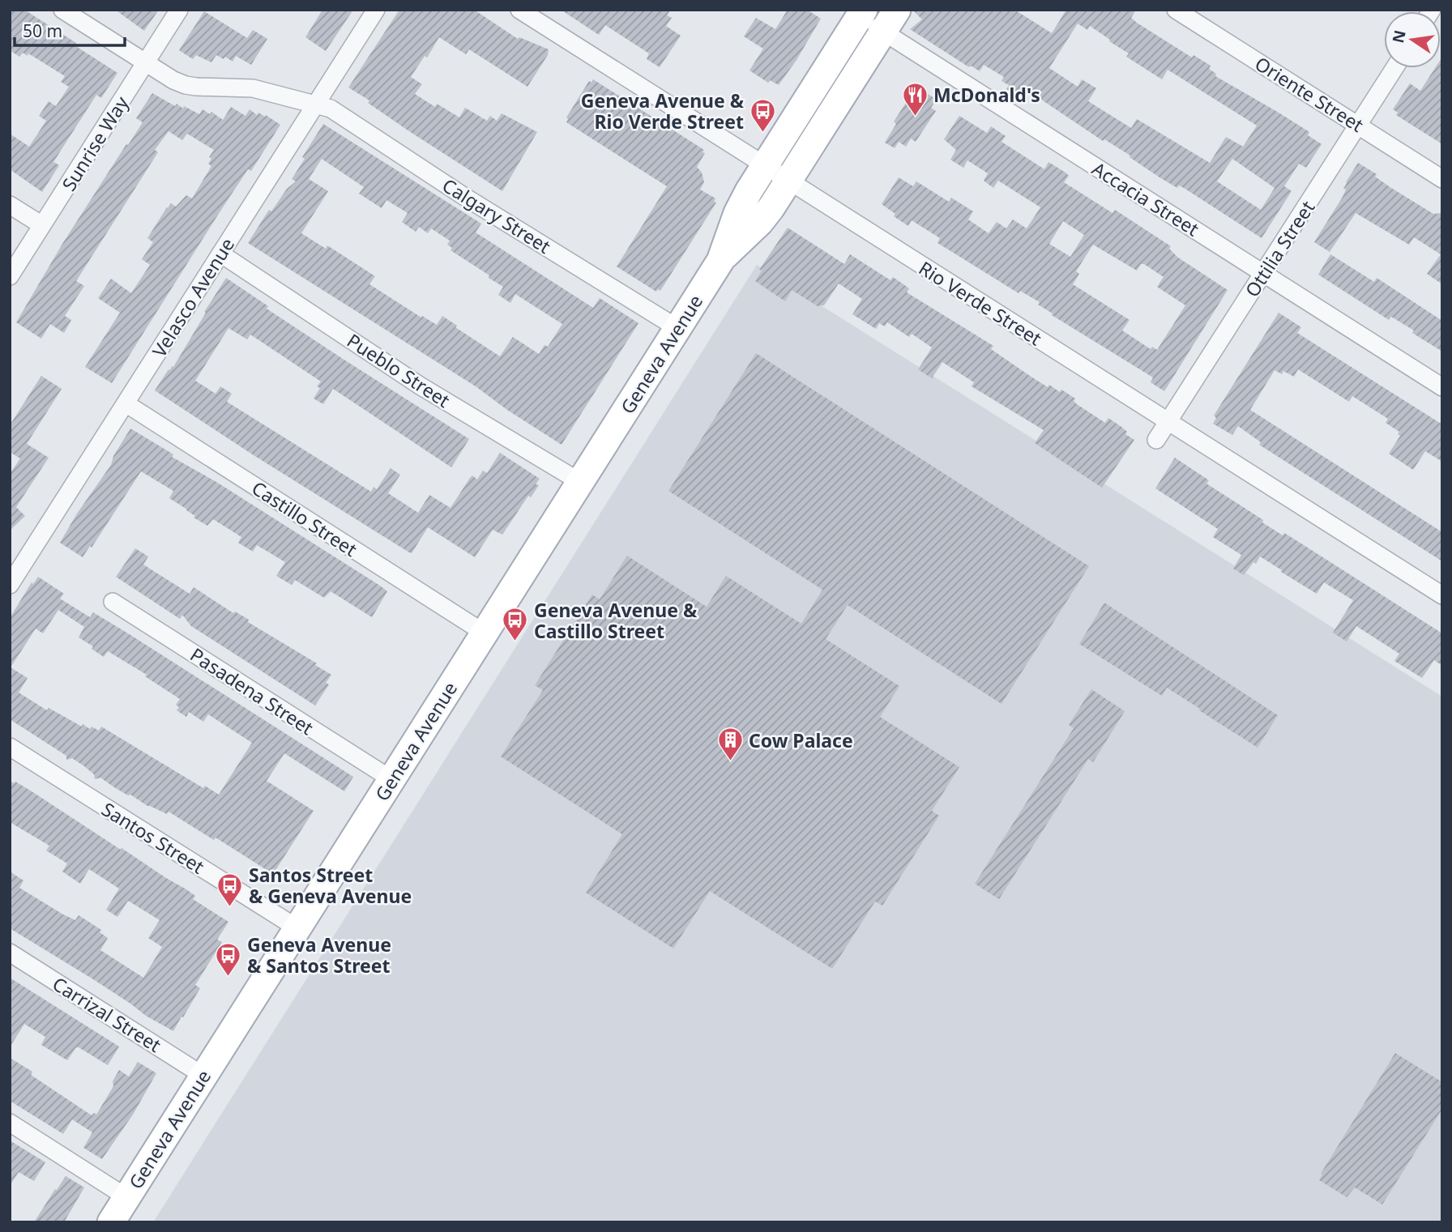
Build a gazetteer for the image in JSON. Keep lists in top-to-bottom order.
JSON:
{
  "streets": {
    "main road": ["Geneva Avenue"],
    "street": [
      "Oriente Street",
      "Sunrise Way",
      "Accacia Street",
      "Calgary Street",
      "Ottilia Street",
      "Velasco Avenue",
      "Rio Verde Street",
      "Pueblo Street",
      "Castillo Street",
      "Pasadena Street",
      "Santos Street",
      "Carrizal Street"
    ]
  },
  "crossings": [
    ["Oriente Street", "Ottilia Street"],
    ["Sunrise Way", "Calgary Street"],
    ["Accacia Street", "Ottilia Street"],
    ["Accacia Street", "Geneva Avenue"],
    ["Calgary Street", "Velasco Avenue"],
    ["Calgary Street", "Geneva Avenue"],
    ["Ottilia Street", "Rio Verde Street"],
    ["Velasco Avenue", "Pueblo Street"],
    ["Velasco Avenue", "Castillo Street"],
    ["Rio Verde Street", "Geneva Avenue"],
    ["Geneva Avenue", "Pueblo Street"],
    ["Geneva Avenue", "Castillo Street"],
    ["Geneva Avenue", "Pasadena Street"],
    ["Geneva Avenue", "Santos Street"],
    ["Geneva Avenue", "Carrizal Street"]
  ],
  "places": {
    "restaurant": ["McDonald's"],
    "bus stop": [
      "Geneva Avenue & Rio Verde Street",
      "Geneva Avenue & Castillo Street",
      "Santos Street & Geneva Avenue",
      "Geneva Avenue & Santos Street"
    ],
    "building": ["Cow Palace"]
  },
  "scale_bar": "50 m",
  "north": "left"
}
